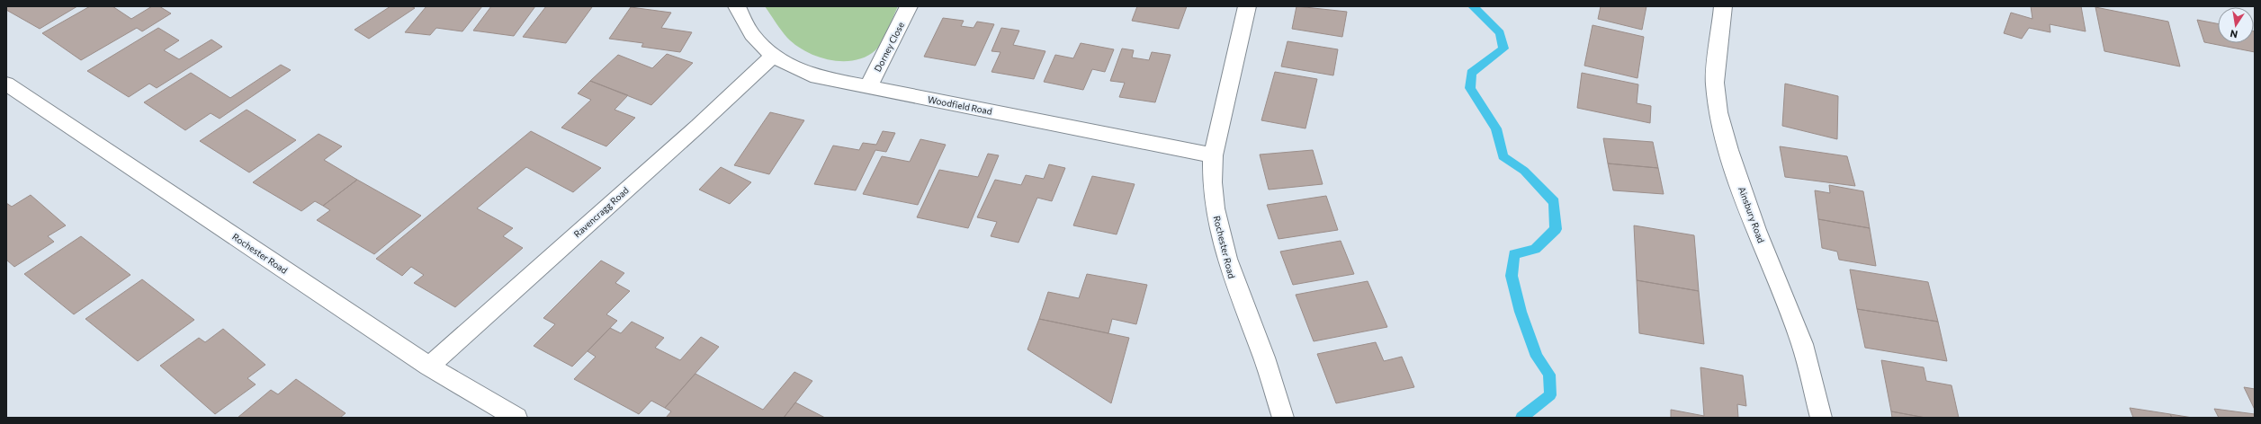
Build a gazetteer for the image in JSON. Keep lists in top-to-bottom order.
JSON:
{
  "streets": {
    "street": [
      "Dorney Close",
      "Woodfield Road",
      "Ravencragg Road",
      "Ainsbury Road",
      "Rochester Road"
    ]
  },
  "crossings": [
    ["Dorney Close", "Woodfield Road"],
    ["Woodfield Road", "Ravencragg Road"],
    ["Woodfield Road", "Rochester Road"],
    ["Ravencragg Road", "Rochester Road"]
  ],
  "north": "bottom"
}
